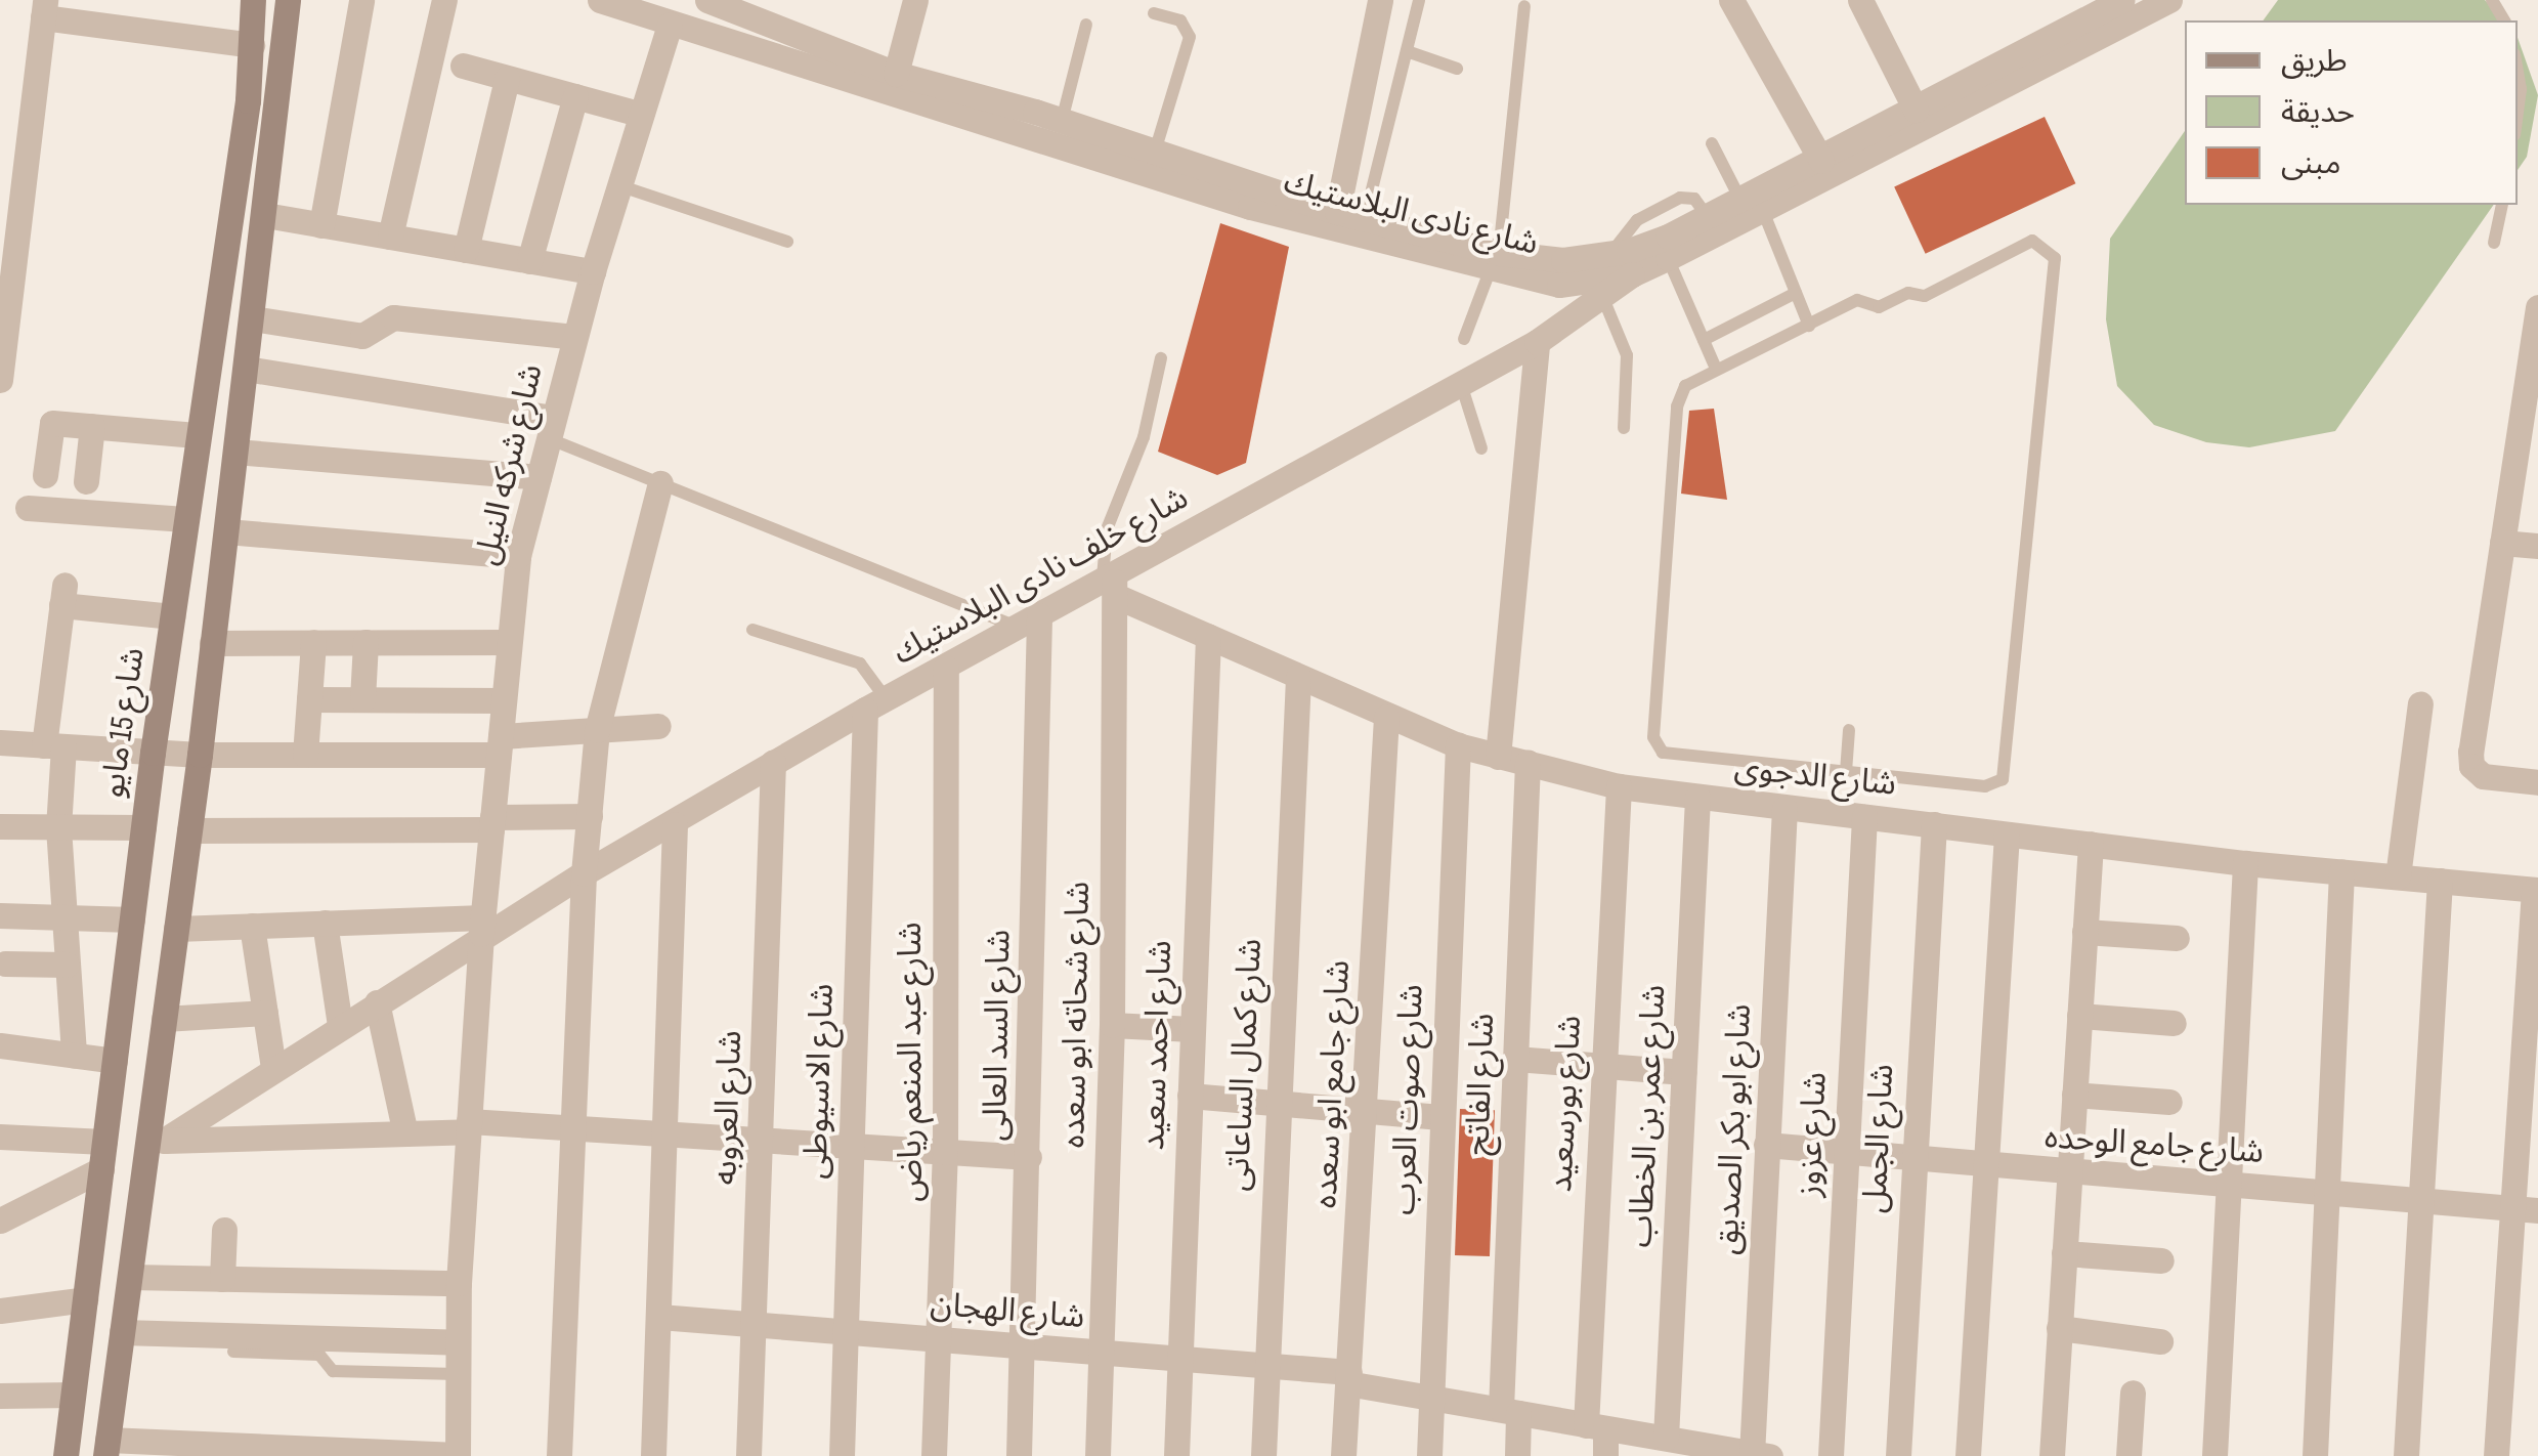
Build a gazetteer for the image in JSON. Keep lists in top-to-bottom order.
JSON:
{
  "streets": {
    "main road": ["شارع 15 مايو"],
    "street": [
      "شارع نادى البلاستيك",
      "شارع شركه النيل",
      "شارع خلف نادى البلاستيك",
      "شارع الدجوى",
      "شارع شحاته ابو سعده",
      "شارع السد العالى",
      "شارع احمد سعيد",
      "شارع عبد المنعم رياض",
      "شارع كمال الساعاتى",
      "شارع الاسيوطى",
      "شارع جامع ابو سعده",
      "شارع الفاتح",
      "شارع صوت العرب",
      "شارع بورسعيد",
      "شارع العروبه",
      "شارع عمر بن الخطاب",
      "شارع ابو بكر الصديق",
      "شارع عزوز",
      "شارع الجمل",
      "شارع جامع الوحده",
      "شارع الهجان"
    ]
  },
  "crossings": [
    ["شارع نادى البلاستيك", "شارع شركه النيل"],
    ["شارع نادى البلاستيك", "شارع خلف نادى البلاستيك"],
    ["شارع شركه النيل", "شارع خلف نادى البلاستيك"],
    ["شارع خلف نادى البلاستيك", "شارع الدجوى"],
    ["شارع خلف نادى البلاستيك", "شارع شحاته ابو سعده"],
    ["شارع خلف نادى البلاستيك", "شارع السد العالى"],
    ["شارع خلف نادى البلاستيك", "شارع عبد المنعم رياض"],
    ["شارع خلف نادى البلاستيك", "شارع الاسيوطى"],
    ["شارع خلف نادى البلاستيك", "شارع العروبه"],
    ["شارع الدجوى", "شارع شحاته ابو سعده"],
    ["شارع الدجوى", "شارع احمد سعيد"],
    ["شارع الدجوى", "شارع كمال الساعاتى"],
    ["شارع الدجوى", "شارع جامع ابو سعده"],
    ["شارع الدجوى", "شارع الفاتح"],
    ["شارع الدجوى", "شارع صوت العرب"],
    ["شارع الدجوى", "شارع بورسعيد"],
    ["شارع الدجوى", "شارع عمر بن الخطاب"],
    ["شارع الدجوى", "شارع ابو بكر الصديق"],
    ["شارع الدجوى", "شارع عزوز"],
    ["شارع الدجوى", "شارع الجمل"],
    ["شارع شحاته ابو سعده", "شارع الهجان"],
    ["شارع السد العالى", "شارع الهجان"],
    ["شارع احمد سعيد", "شارع الهجان"],
    ["شارع عبد المنعم رياض", "شارع الهجان"],
    ["شارع كمال الساعاتى", "شارع الهجان"],
    ["شارع الاسيوطى", "شارع الهجان"],
    ["شارع جامع ابو سعده", "شارع الهجان"],
    ["شارع الفاتح", "شارع الهجان"],
    ["شارع صوت العرب", "شارع الهجان"],
    ["شارع بورسعيد", "شارع الهجان"],
    ["شارع العروبه", "شارع الهجان"],
    ["شارع عمر بن الخطاب", "شارع الهجان"],
    ["شارع ابو بكر الصديق", "شارع جامع الوحده"],
    ["شارع ابو بكر الصديق", "شارع الهجان"],
    ["شارع عزوز", "شارع جامع الوحده"],
    ["شارع الجمل", "شارع جامع الوحده"]
  ],
  "legend": ["طريق", "حديقة", "مبنى"]
}
